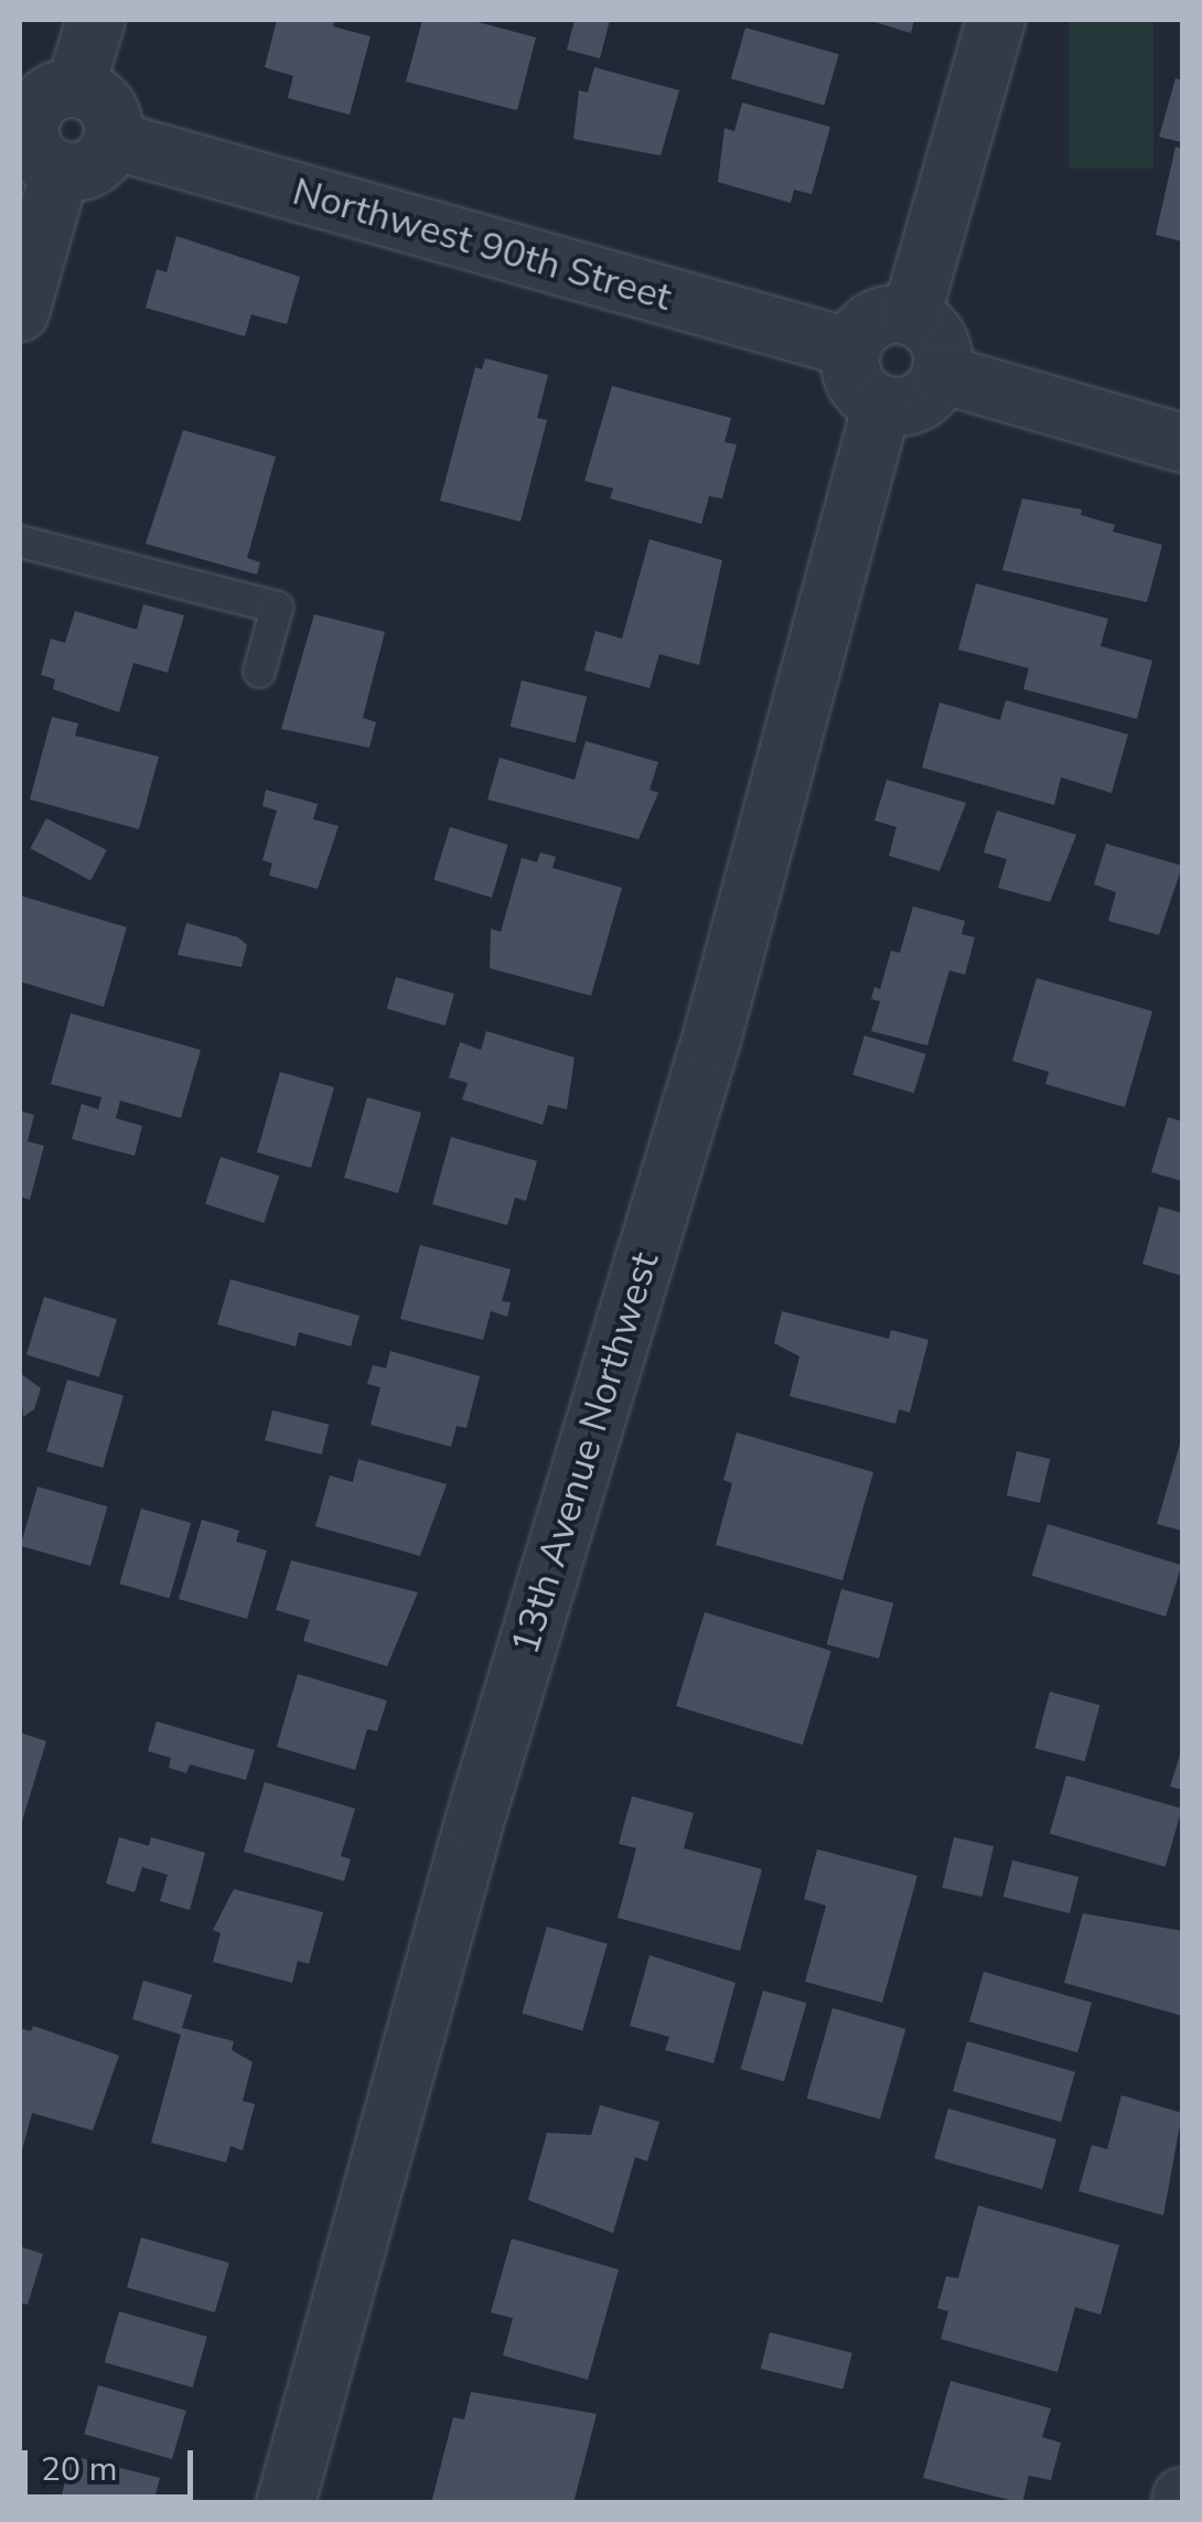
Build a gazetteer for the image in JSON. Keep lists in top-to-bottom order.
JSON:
{
  "streets": {
    "street": ["Northwest 90th Street", "13th Avenue Northwest"]
  },
  "crossings": [
    ["Northwest 90th Street", "13th Avenue Northwest"]
  ],
  "scale_bar": "20 m"
}
